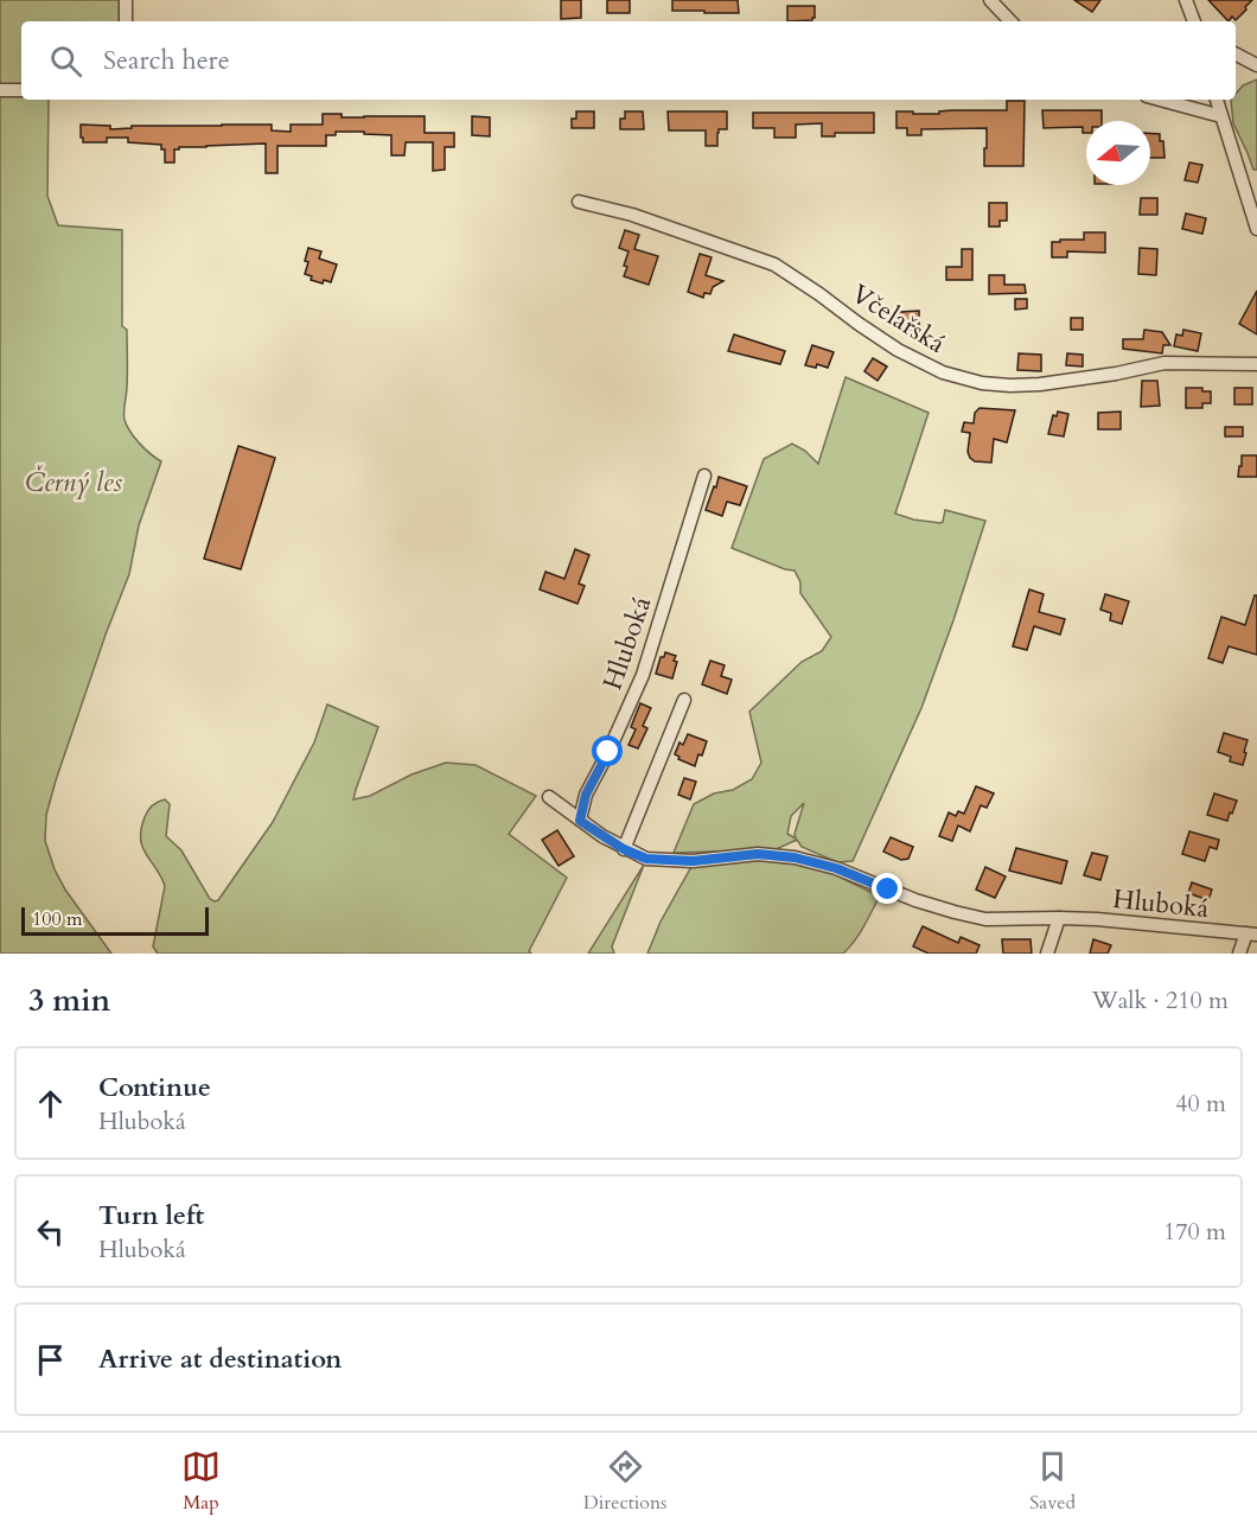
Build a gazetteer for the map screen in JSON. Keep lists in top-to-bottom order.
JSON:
{
  "streets": {
    "street": ["Včelařská", "Hluboká"]
  },
  "parks": ["Černý les"],
  "scale_bar": "100 m",
  "north": "left",
  "page": {
    "search": "Search here",
    "scale": "100 m",
    "heading": ["3 min", "Walk · 210 m"],
    "list": [
      ["Continue", "Hluboká", "40 m"],
      ["Turn left", "Hluboká", "170 m"],
      "Arrive at destination"
    ],
    "nav": ["Map", "Directions", "Saved"]
  }
}
